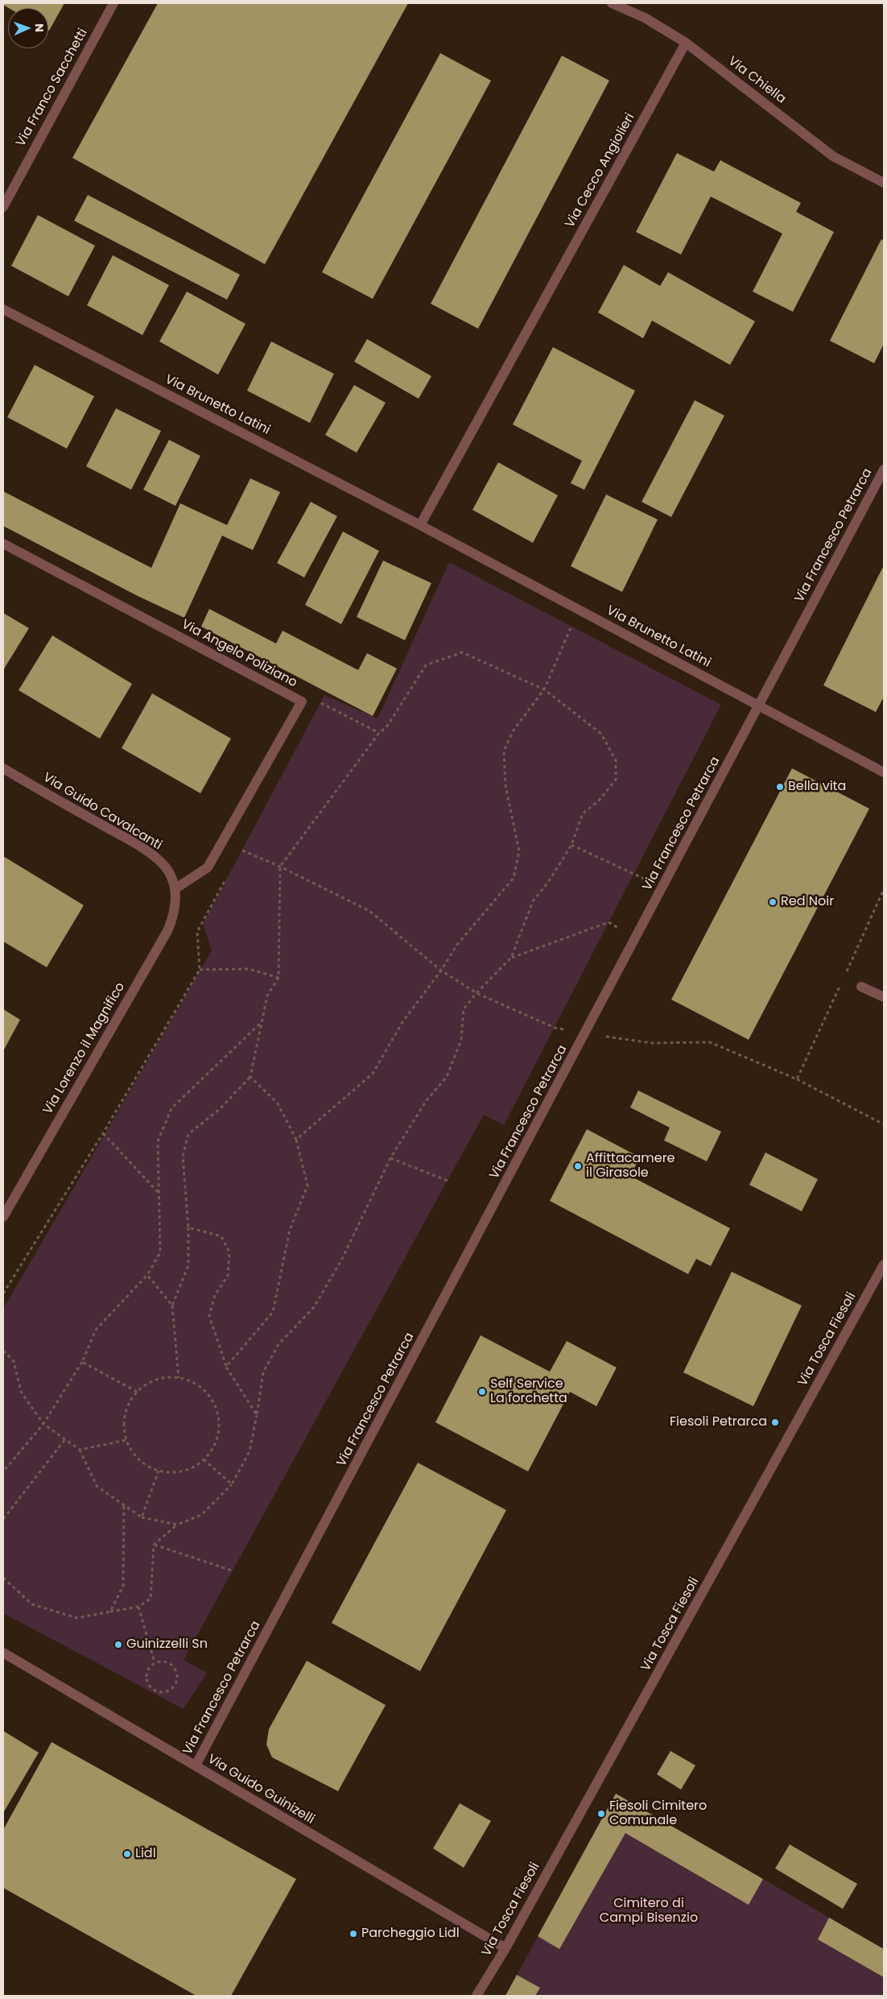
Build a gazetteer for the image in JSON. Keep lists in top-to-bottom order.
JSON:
{
  "streets": {
    "street": [
      "Via Chiella",
      "Via Franco Sacchetti",
      "Via Cecco Angiolieri",
      "Via Brunetto Latini",
      "Via Francesco Petrarca",
      "Via Angelo Poliziano",
      "Via Guido Cavalcanti",
      "Via Lorenzo il Magnifico",
      "Via Tosca Fiesoli",
      "Via Guido Guinizelli"
    ]
  },
  "crossings": [
    ["Via Chiella", "Via Cecco Angiolieri"],
    ["Via Cecco Angiolieri", "Via Brunetto Latini"],
    ["Via Brunetto Latini", "Via Francesco Petrarca"],
    ["Via Francesco Petrarca", "Via Guido Guinizelli"],
    ["Via Angelo Poliziano", "Via Guido Cavalcanti"],
    ["Via Angelo Poliziano", "Via Lorenzo il Magnifico"],
    ["Via Guido Cavalcanti", "Via Lorenzo il Magnifico"],
    ["Via Tosca Fiesoli", "Via Guido Guinizelli"]
  ],
  "parks": ["Cimitero di Campi Bisenzio"],
  "places": [
    "Bella vita",
    "Red Noir",
    "Affittacamere il Girasole",
    "Self Service La forchetta",
    "Fiesoli Petrarca",
    "Guinizzelli Sn",
    "Fiesoli Cimitero Comunale",
    "Lidl",
    "Parcheggio Lidl"
  ],
  "north": "right"
}
